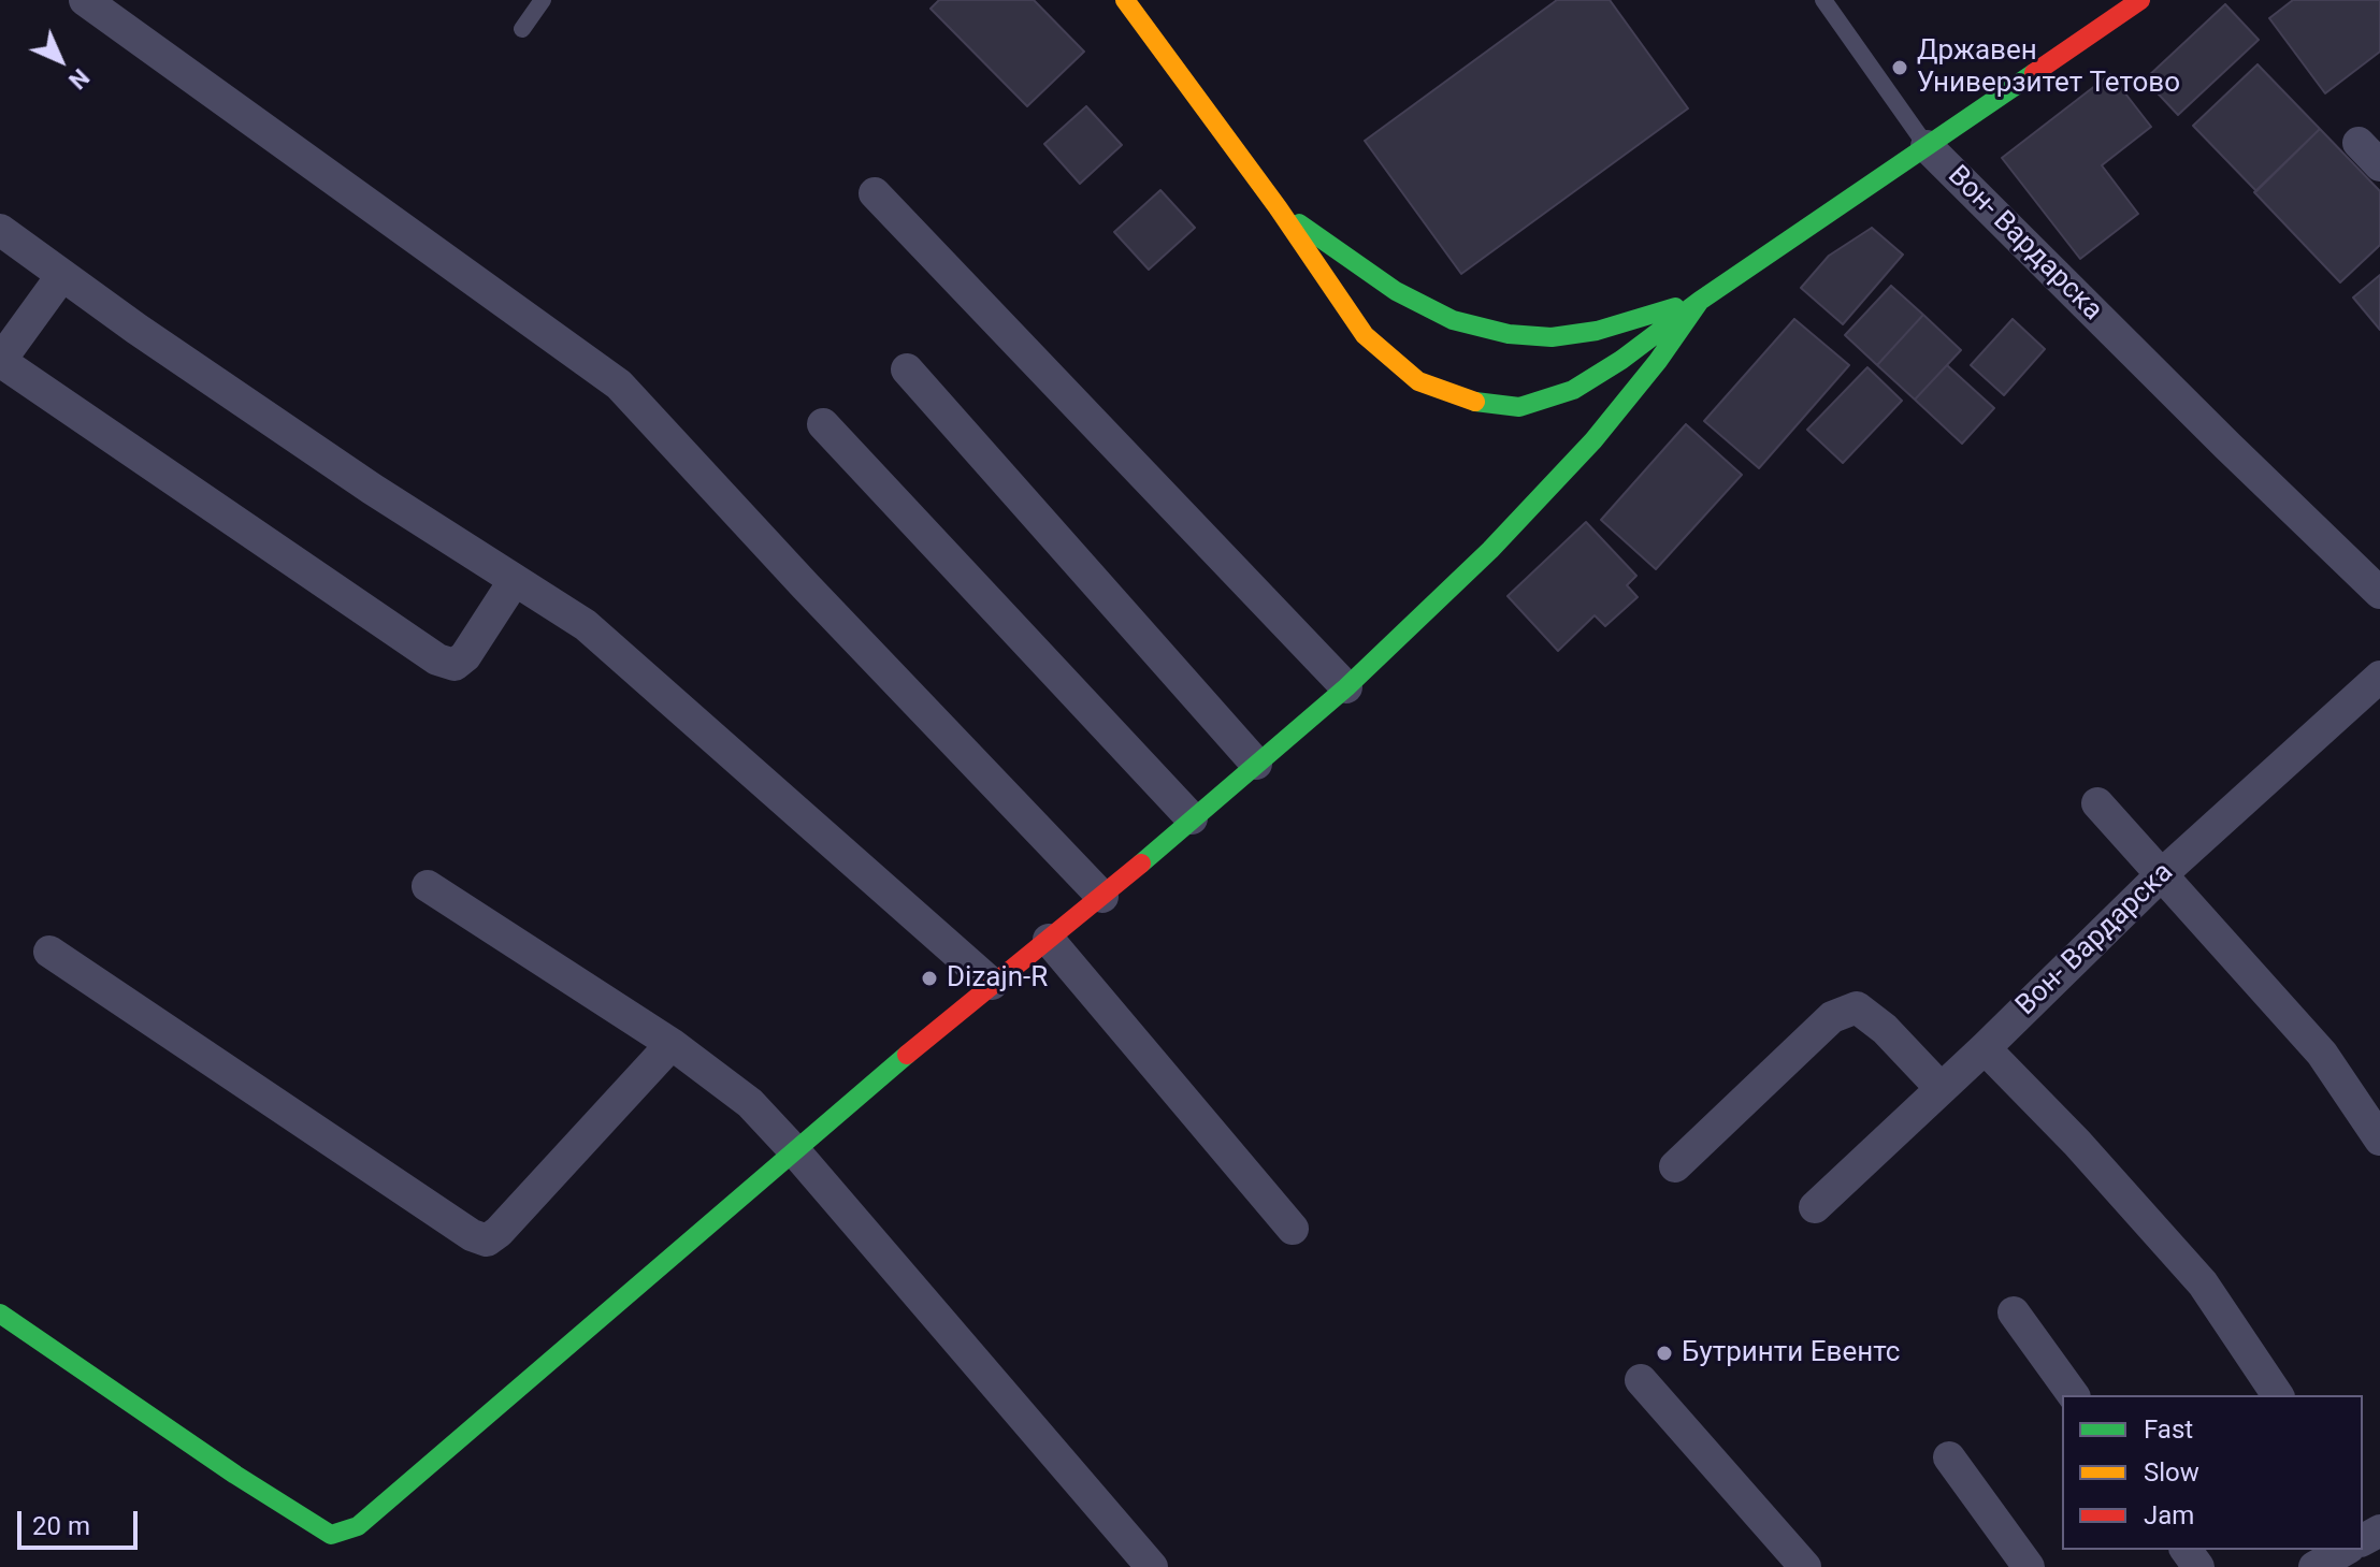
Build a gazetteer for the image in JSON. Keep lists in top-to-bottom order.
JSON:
{
  "streets": {
    "street": ["Вон- Вардарска"]
  },
  "places": ["Државен Универзитет Тетово", "Dizajn-R", "Бутринти Евентс"],
  "legend": ["Fast", "Slow", "Jam"],
  "scale_bar": "20 m",
  "north": "bottom right"
}
